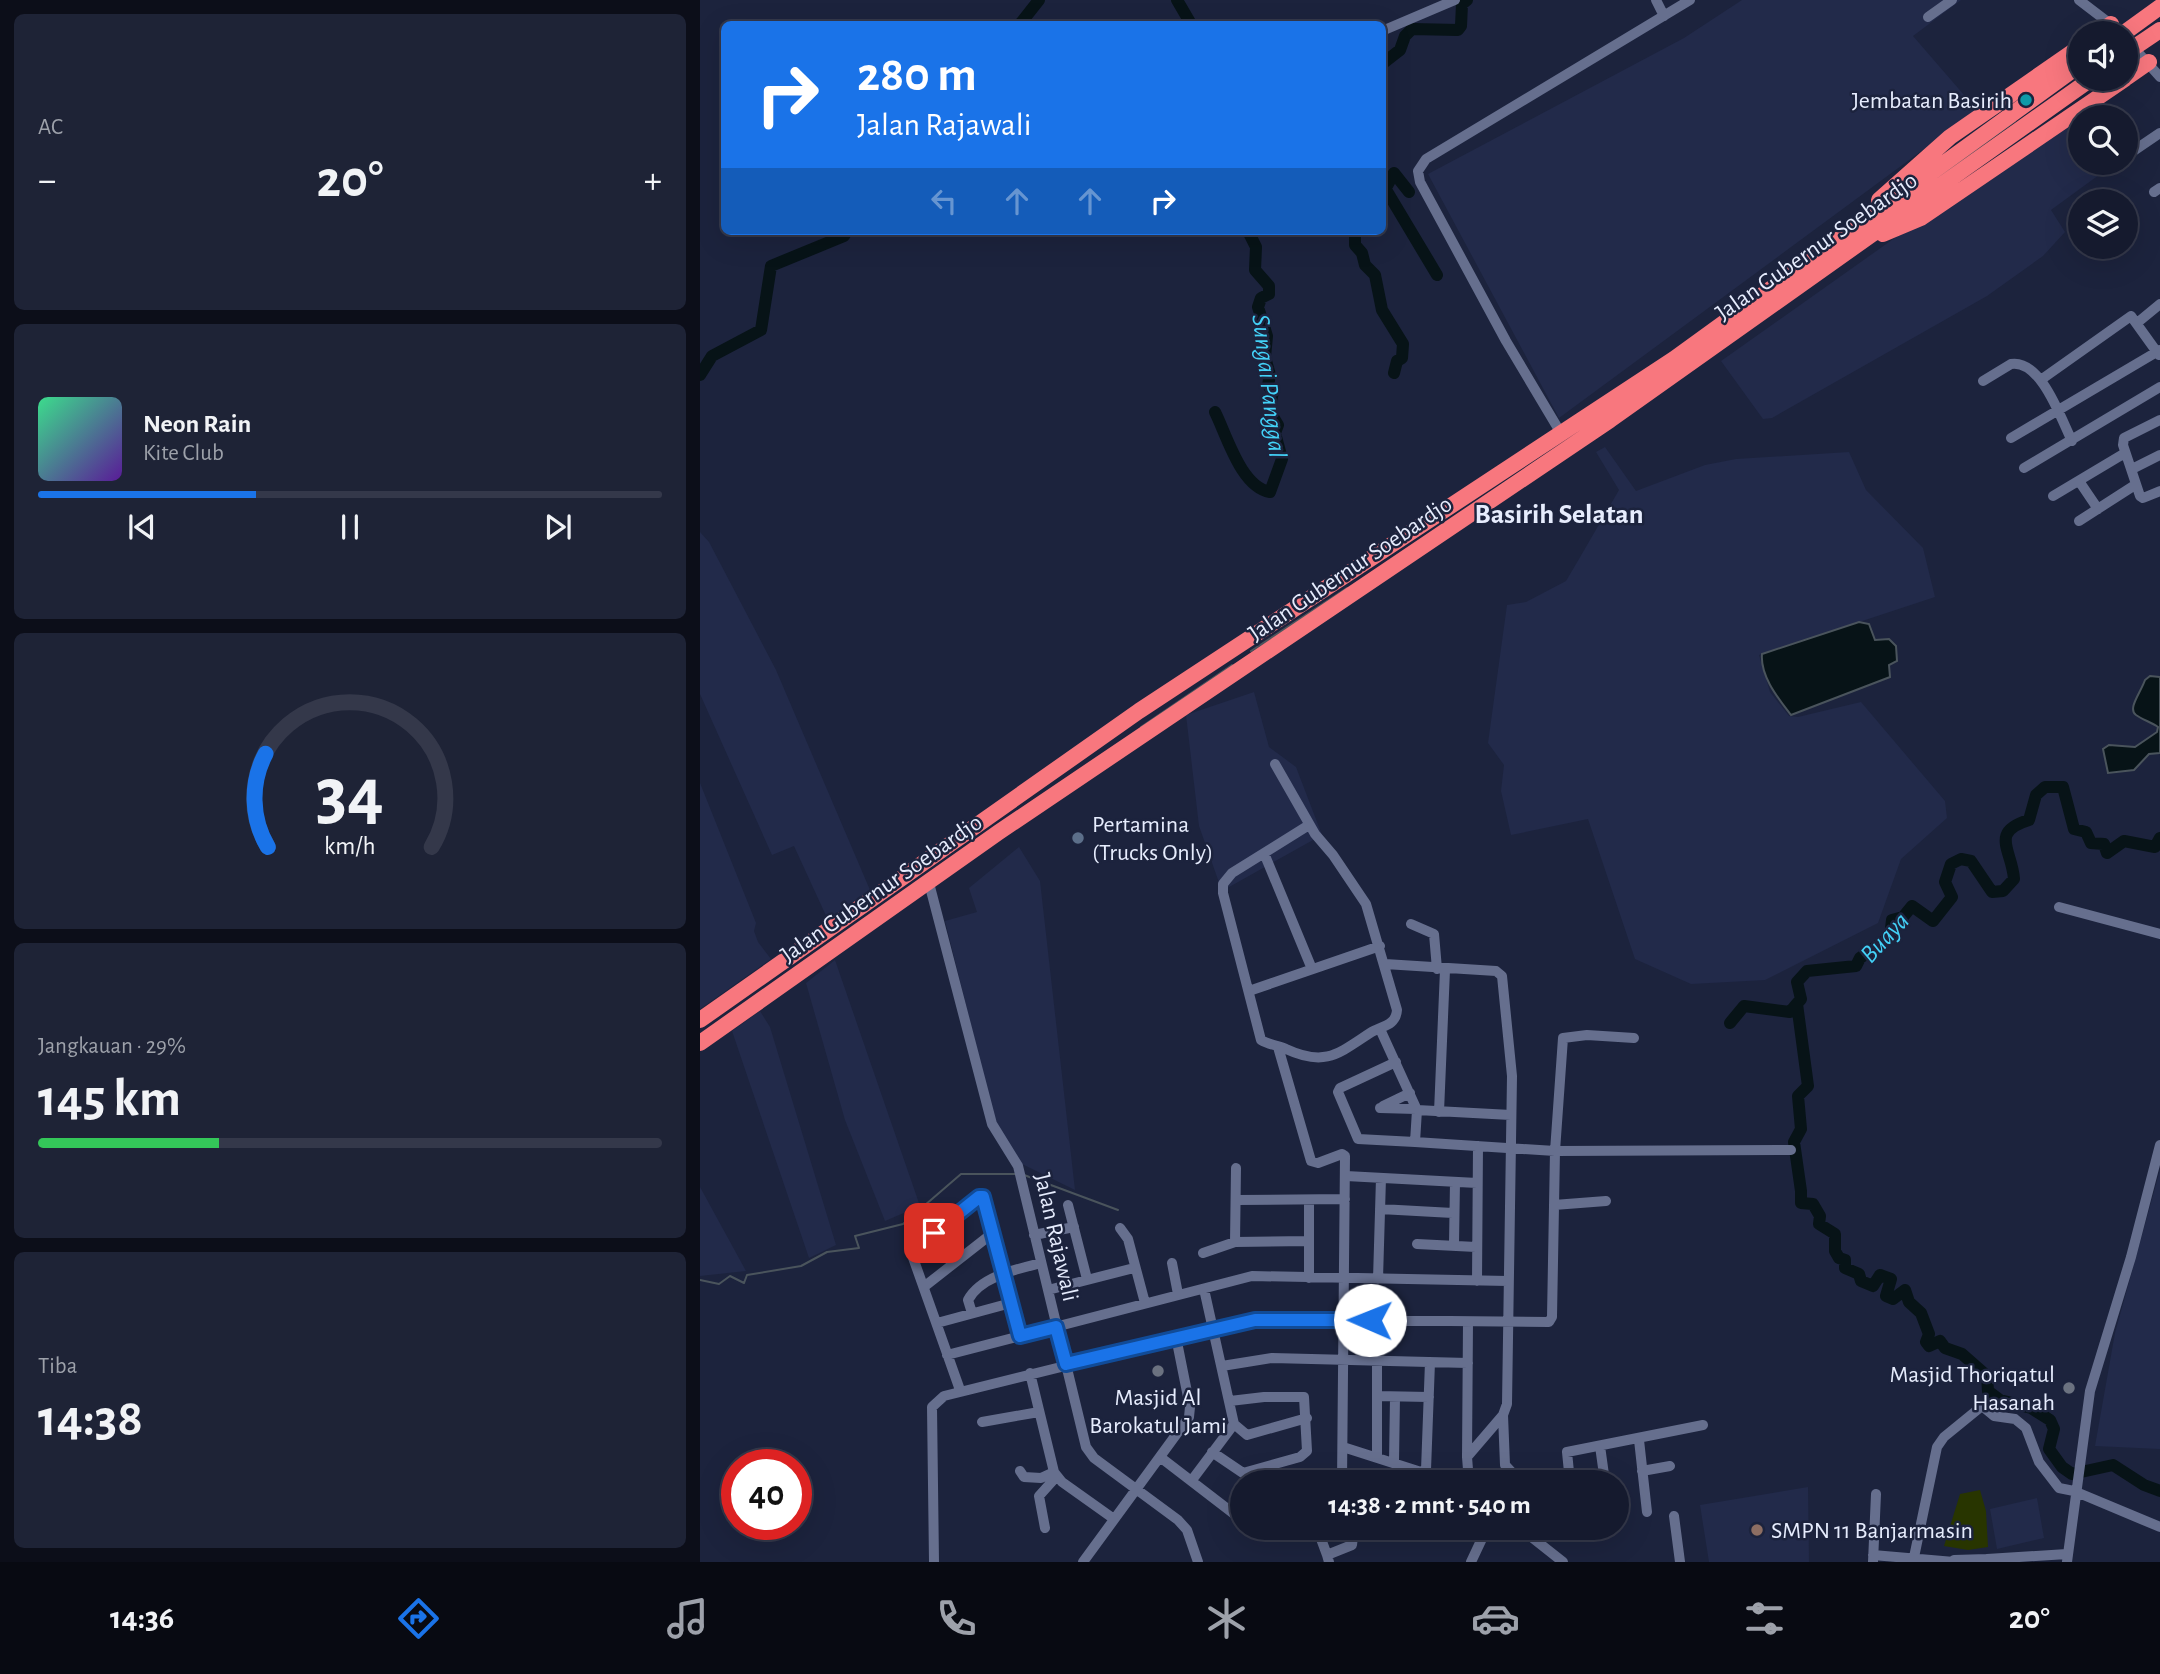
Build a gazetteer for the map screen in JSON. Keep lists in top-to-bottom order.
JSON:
{
  "streets": {
    "highway": ["Jalan Gubernur Soebardjo"],
    "street": ["Jalan Rajawali"]
  },
  "crossings": [
    ["Jalan Gubernur Soebardjo", "Jalan Rajawali"]
  ],
  "districts": ["Basirih Selatan"],
  "water": ["Sungai Panggal", "Buaya"],
  "places": [
    "Jembatan Basirih",
    "Pertamina (Trucks Only)",
    "Masjid Al Barokatul Jami",
    "Masjid Thoriqatul Hasanah",
    "SMPN 11 Banjarmasin"
  ],
  "page": {
    "tile": [
      "AC",
      ["Jangkauan · 29%", "145 km"],
      ["Tiba", "14:38"]
    ],
    "turn": ["280 m", "Jalan Rajawali"],
    "heat": ["−", "20°", "+"],
    "song": ["Neon Rain", "Kite Club"],
    "limit": "40",
    "trip": "14:38 · 2 mnt · 540 m",
    "tabs": ["14:36", "20°"],
    "gauge": ["34", "km/h"]
  }
}
